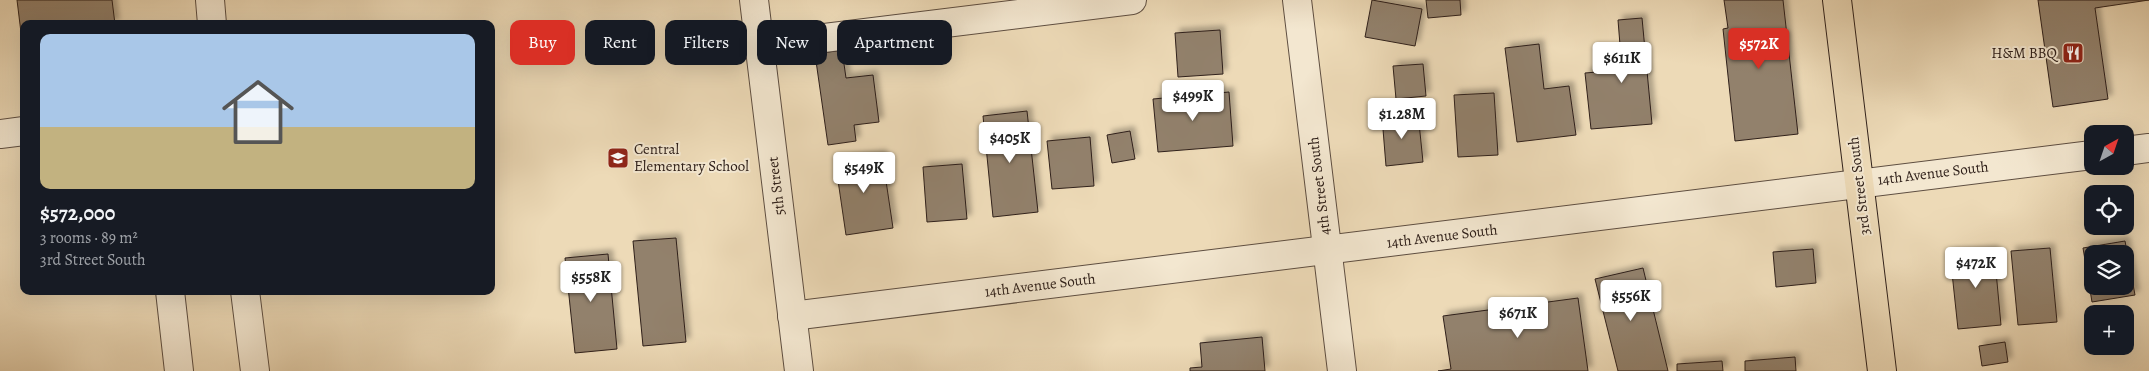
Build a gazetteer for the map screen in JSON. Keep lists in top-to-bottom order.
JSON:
{
  "streets": {
    "main road": ["3rd Street South"],
    "street": ["14th Avenue South", "5th Street", "4th Street South"]
  },
  "crossings": [
    ["14th Avenue South", "5th Street"],
    ["14th Avenue South", "4th Street South"],
    ["14th Avenue South", "3rd Street South"]
  ],
  "places": {
    "restaurant": ["H&M BBQ"],
    "school or university": ["Central Elementary School"]
  },
  "north": "top right",
  "page": {
    "chip": [
      "Buy",
      "Rent",
      "Filters",
      "New",
      "Apartment"
    ],
    "list": [
      {
        "name": "$572,000",
        "note": "3 rooms · 89 m² · 3rd Street South"
      }
    ],
    "price": [
      "$572K",
      "$611K",
      "$499K",
      "$1.28M",
      "$405K",
      "$549K",
      "$472K",
      "$558K",
      "$556K",
      "$671K"
    ],
    "map_buttons": "+"
  }
}
